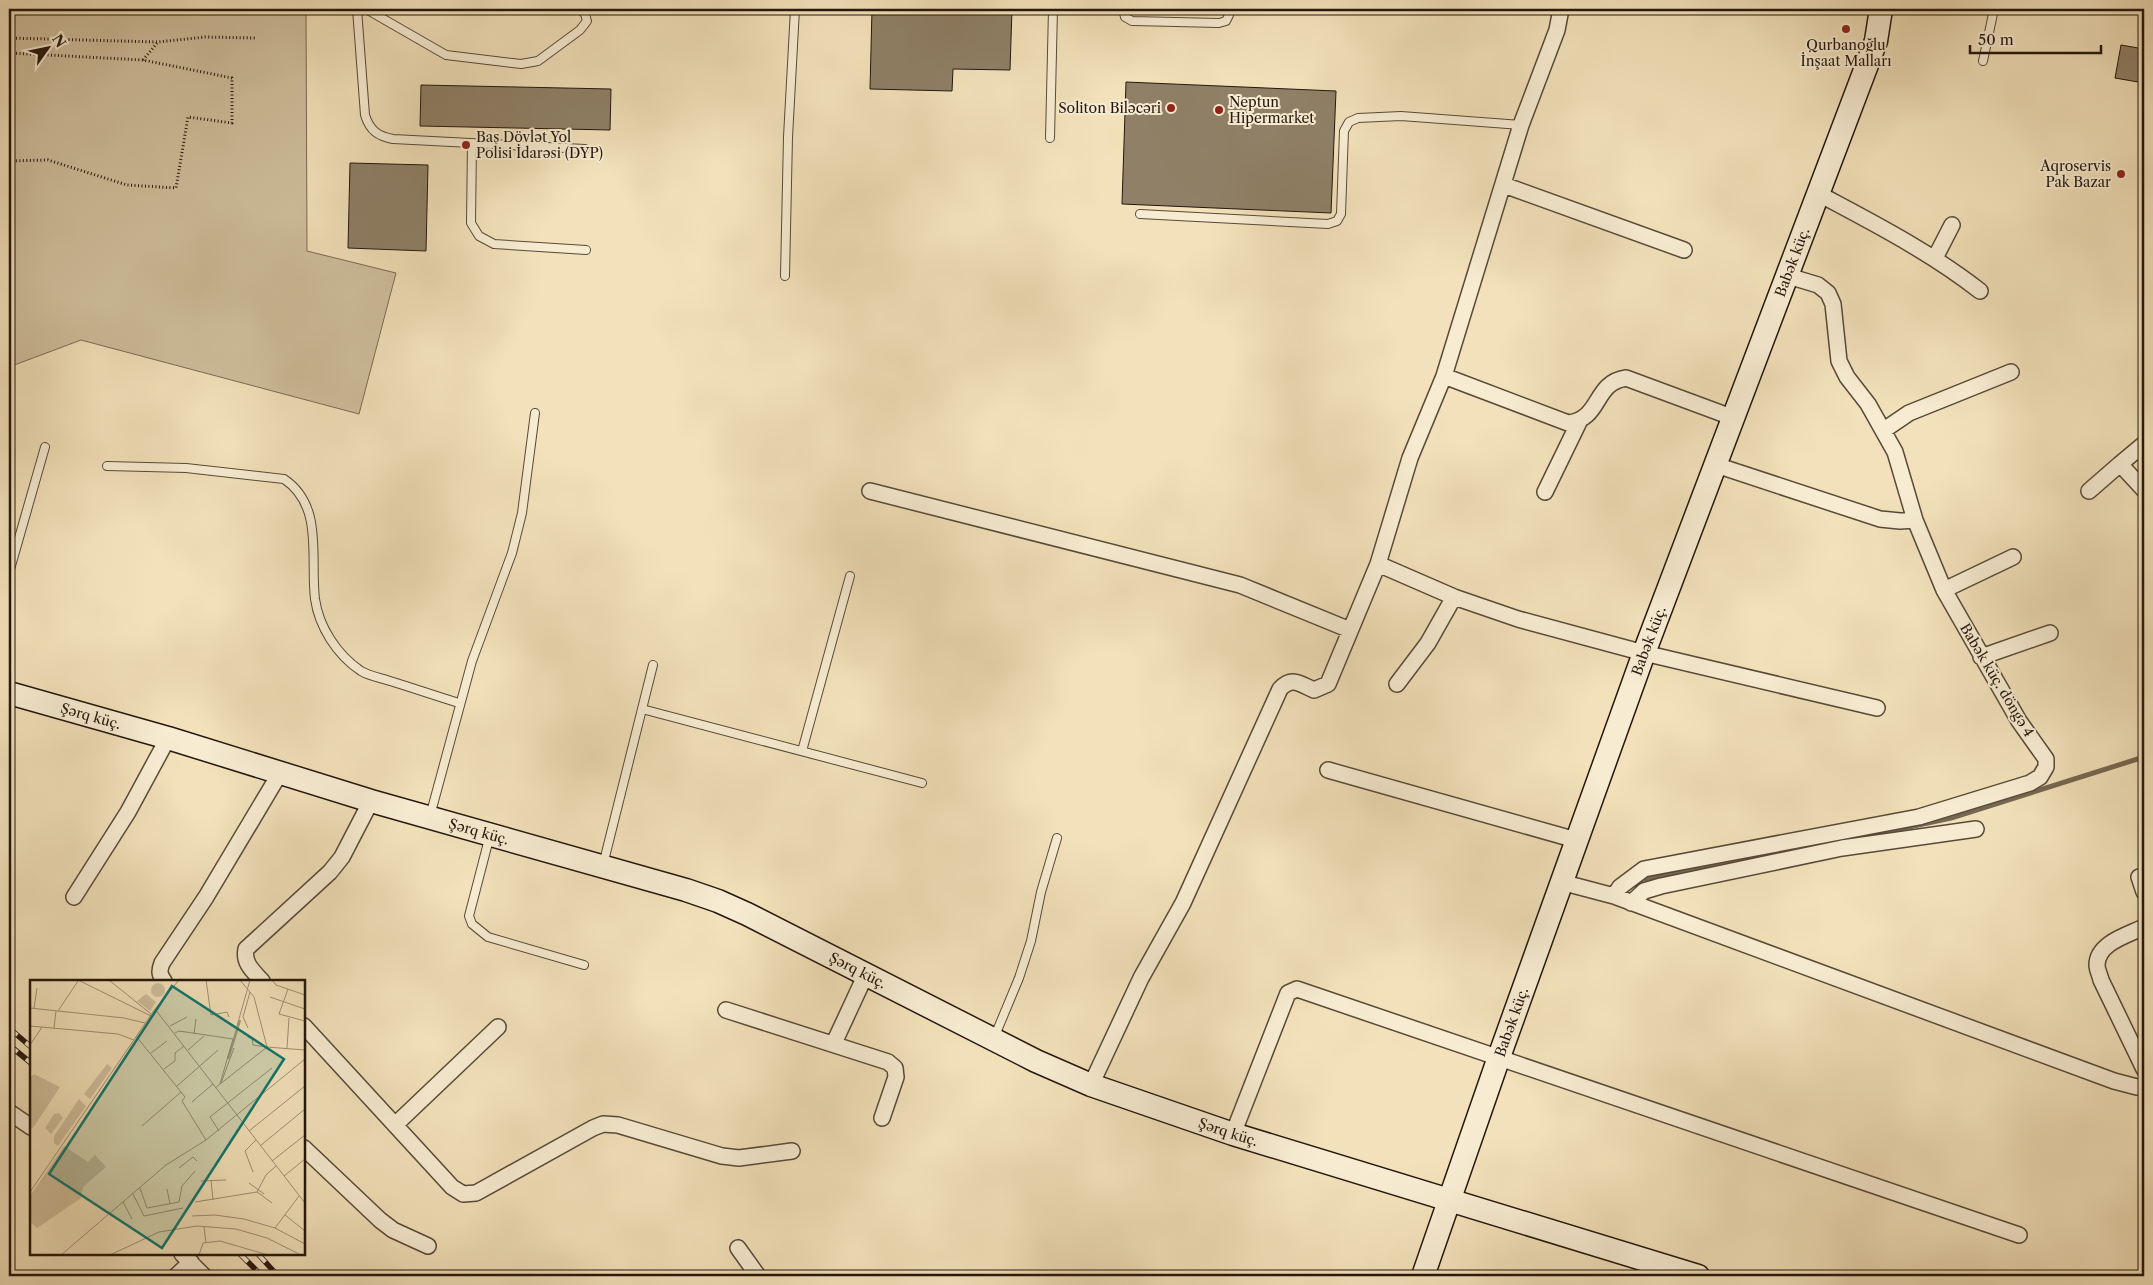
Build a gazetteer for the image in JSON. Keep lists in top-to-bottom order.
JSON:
{
  "streets": {
    "street": ["Babək küç.", "Babək küç. döngə 4", "Şərq küç."]
  },
  "crossings": [
    ["Babək küç.", "Babək küç. döngə 4"],
    ["Babək küç.", "Şərq küç."]
  ],
  "places": [
    "Qurbanoğlu İnşaat Malları",
    "Soliton Biləcəri",
    "Neptun Hipermarket",
    "Baş Dövlət Yol Polisi İdarəsi (DYP)",
    "Aqroservis Pak Bazar"
  ],
  "scale_bar": "50 m",
  "north": "top right"
}
